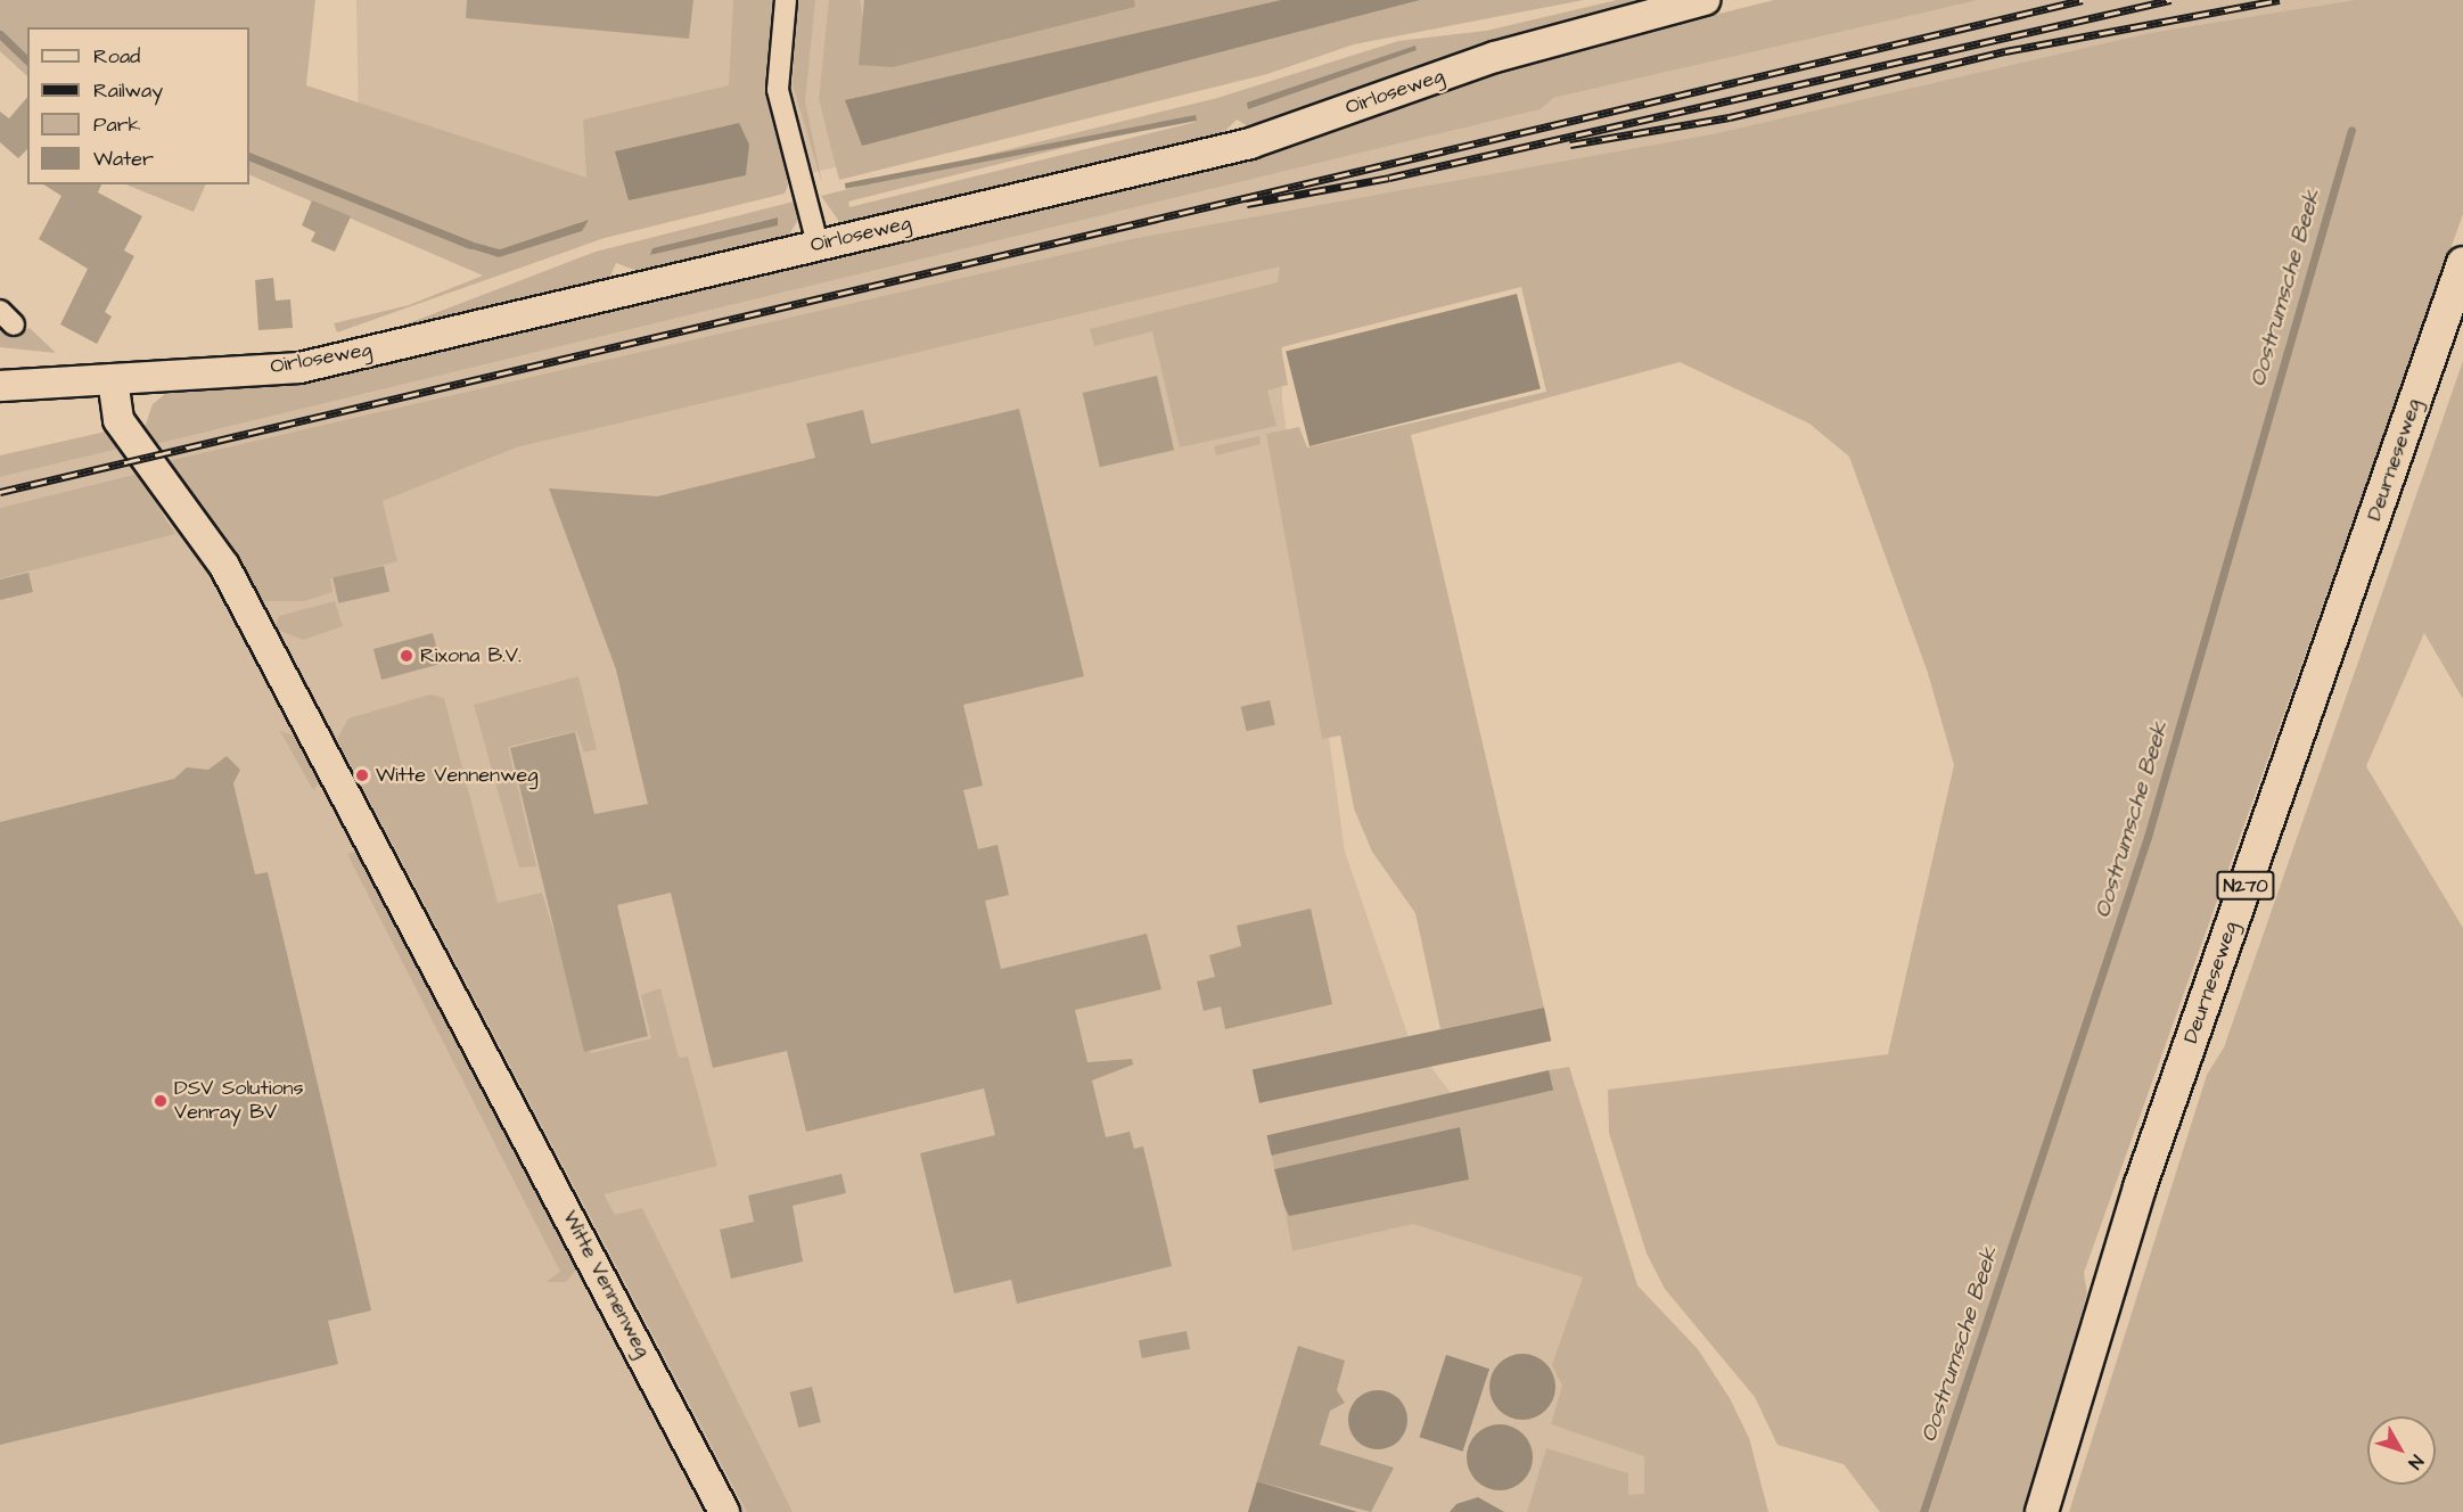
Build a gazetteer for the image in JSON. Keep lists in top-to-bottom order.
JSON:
{
  "streets": {
    "main road": ["Deurneseweg", "N270"],
    "street": ["Oirloseweg", "Witte Vennenweg"]
  },
  "crossings": [
    ["Oirloseweg", "Witte Vennenweg"]
  ],
  "water": ["Oostrumsche Beek"],
  "places": ["Rixona B.V.", "Witte Vennenweg", "DSV Solutions Venray BV"],
  "legend": [
    "Road",
    "Railway",
    "Park",
    "Water"
  ],
  "north": "bottom right"
}
